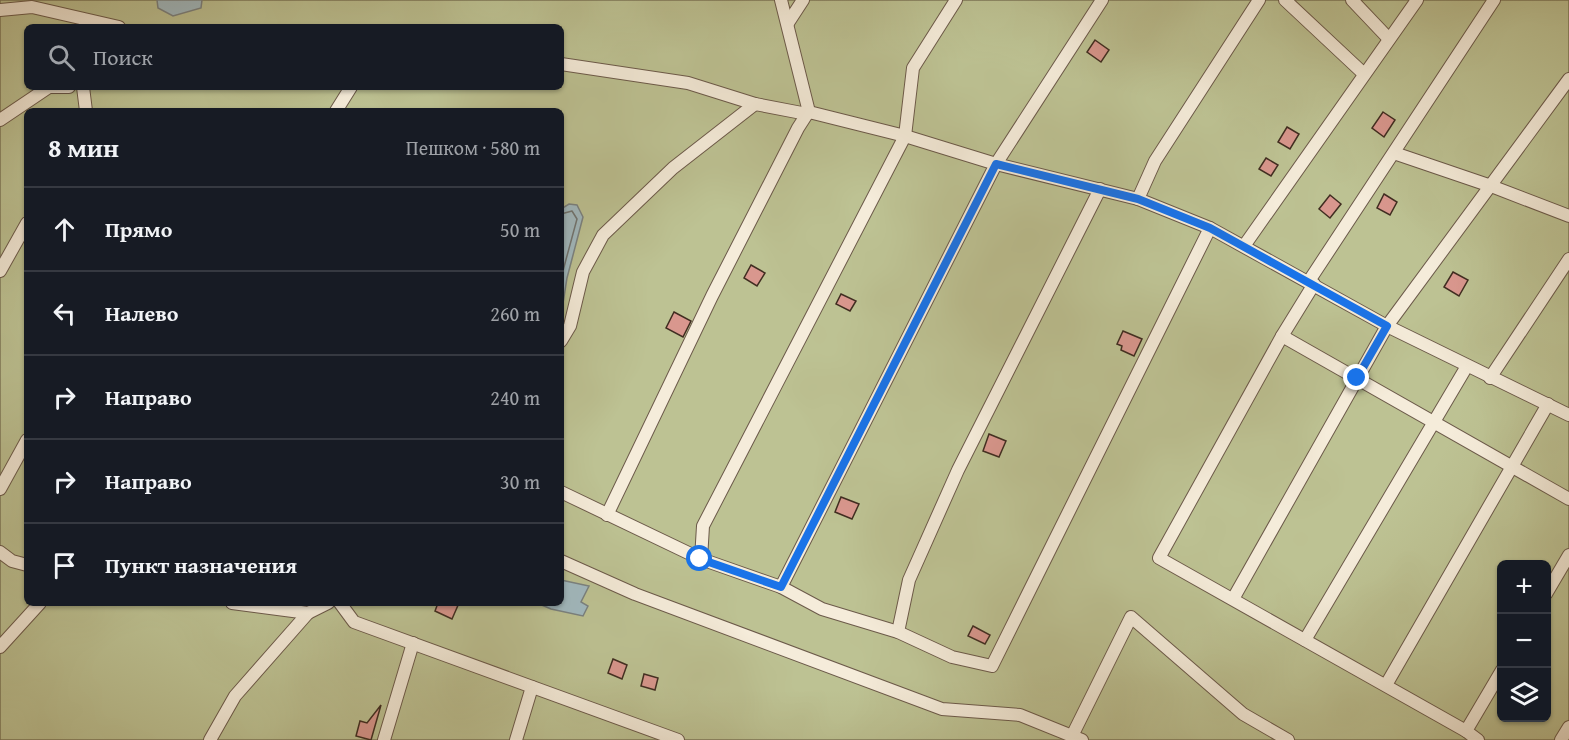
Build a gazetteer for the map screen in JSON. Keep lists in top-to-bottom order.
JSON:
{
  "page": {
    "search": "Поиск",
    "heading": ["8 мин", "Пешком · 580 m"],
    "list": [
      ["Прямо", "50 m"],
      ["Налево", "260 m"],
      ["Направо", "240 m"],
      ["Направо", "30 m"],
      "Пункт назначения"
    ],
    "map_buttons": ["+", "−"]
  }
}
